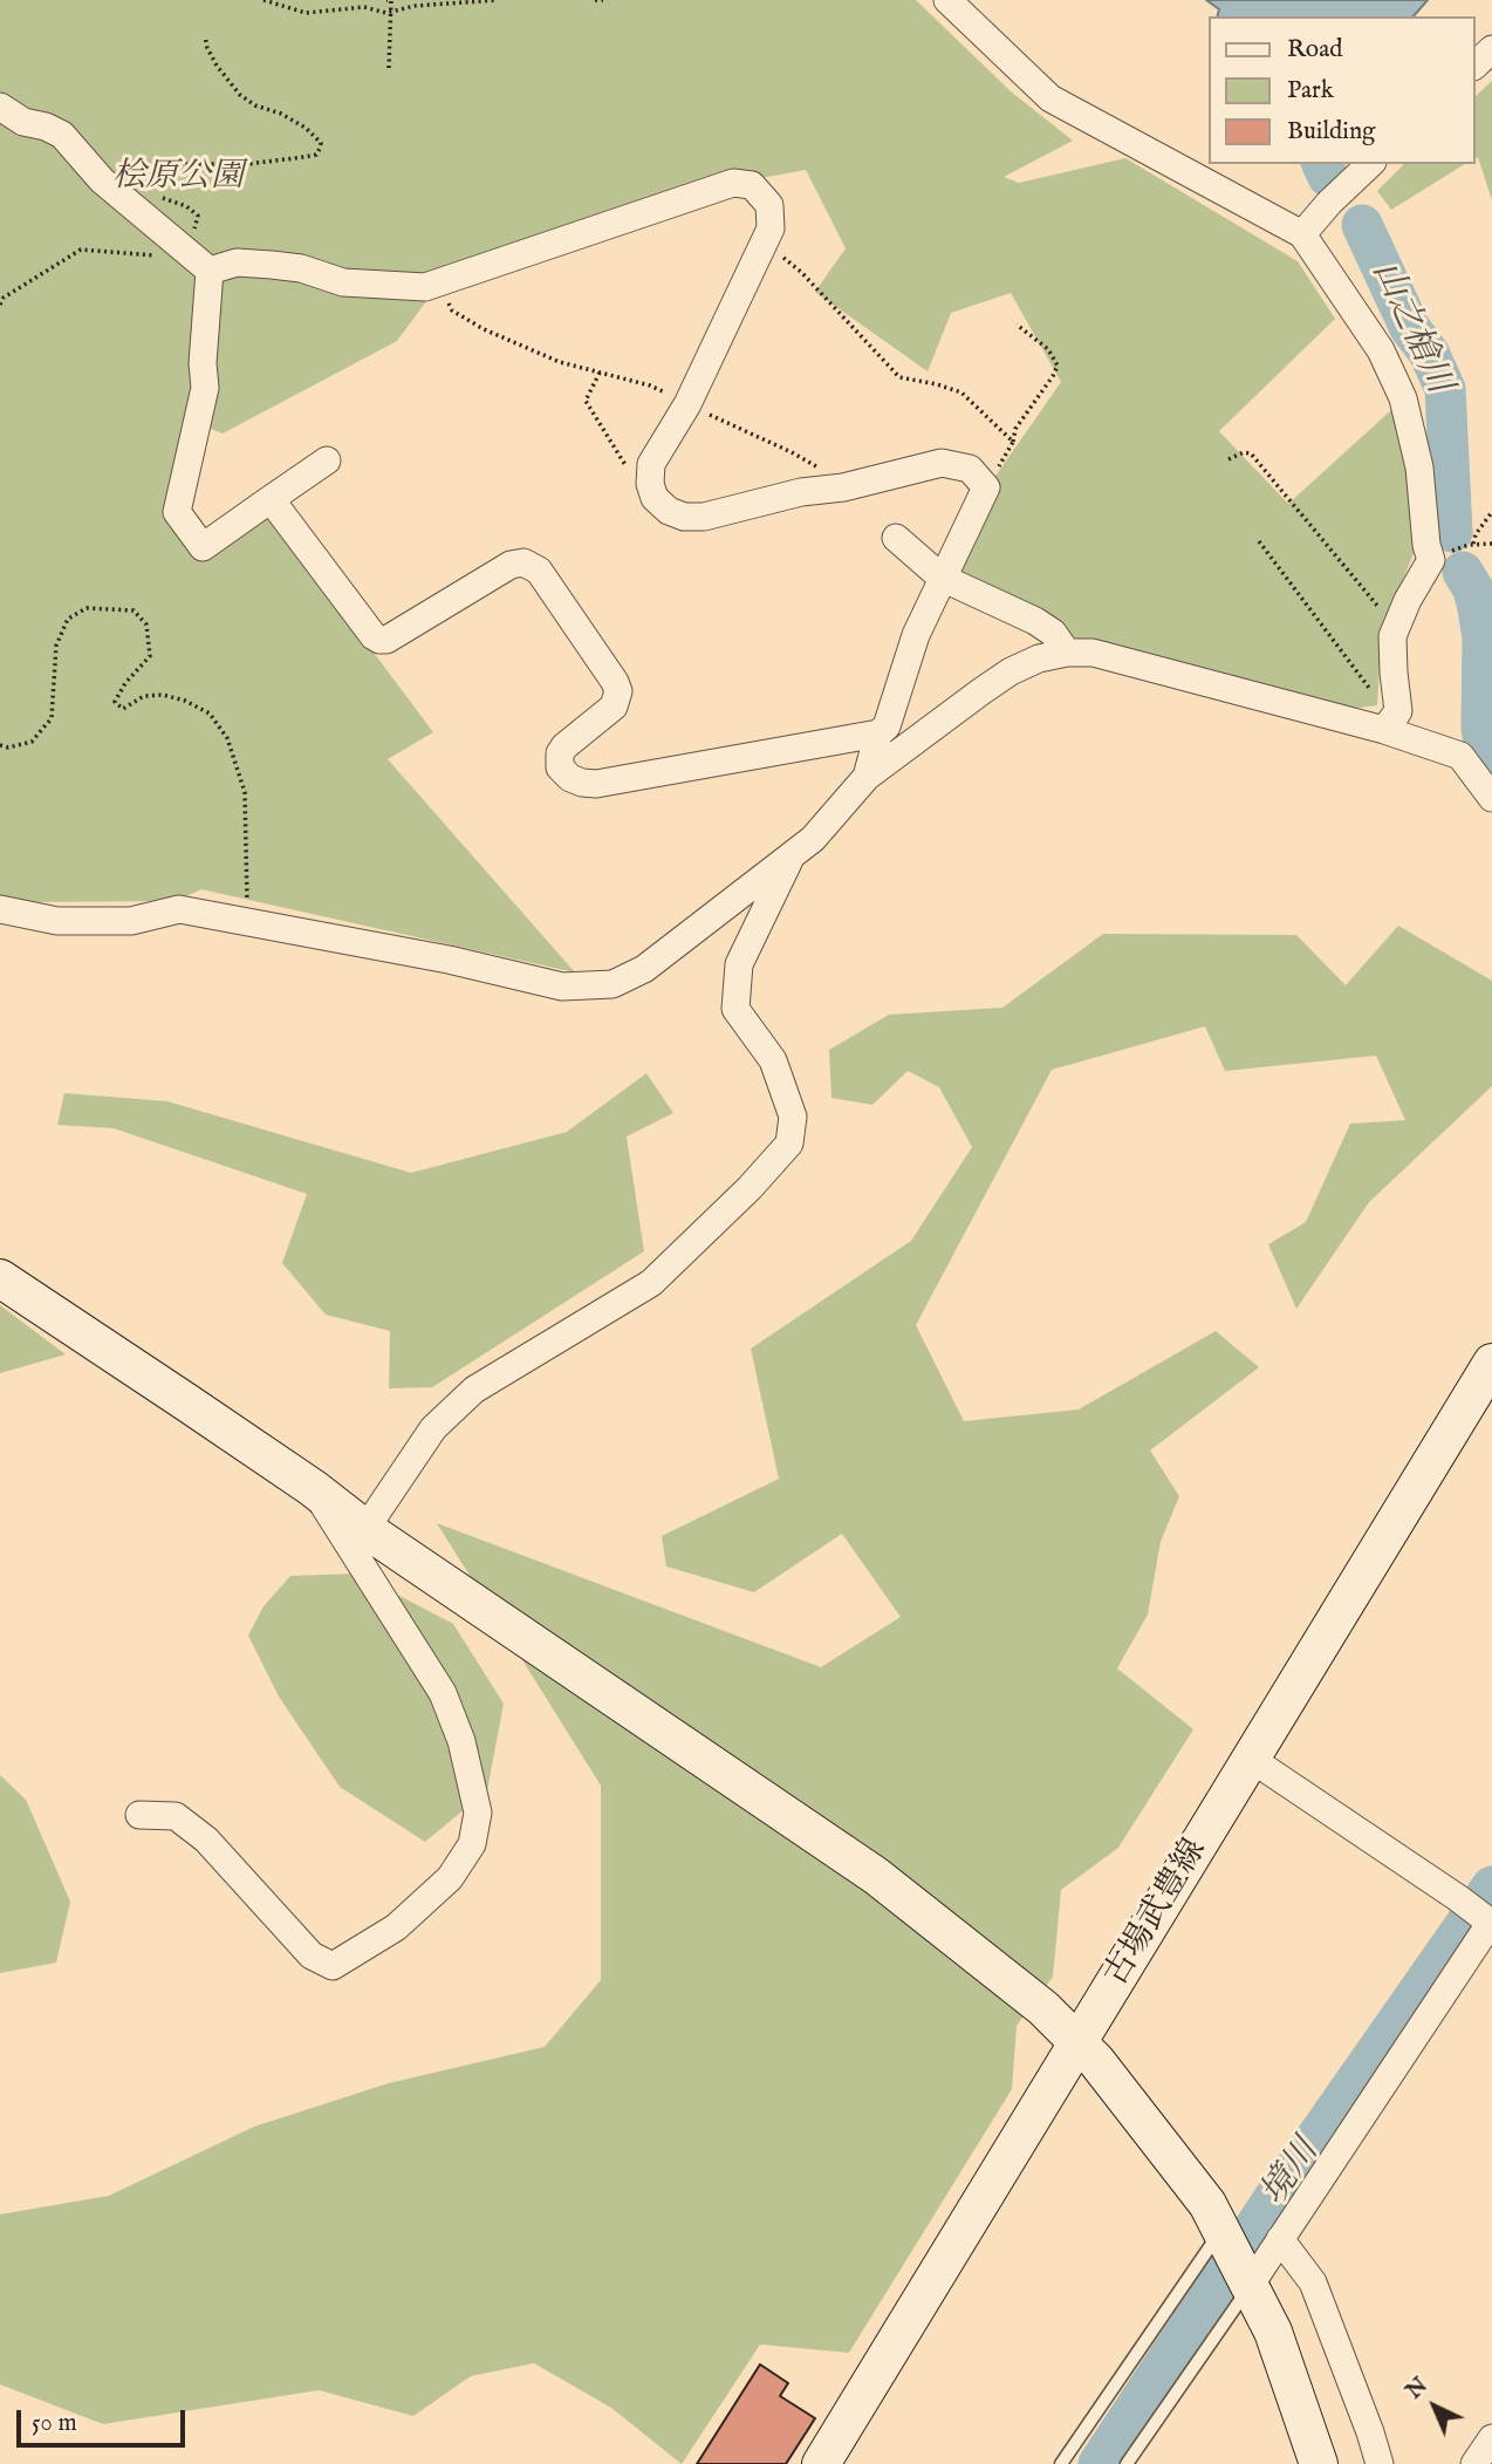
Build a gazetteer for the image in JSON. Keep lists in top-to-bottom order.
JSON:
{
  "streets": {
    "street": ["古場武豊線"]
  },
  "water": ["山之槍川", "境川"],
  "parks": ["桧原公園"],
  "legend": ["Road", "Park", "Building"],
  "scale_bar": "50 m",
  "north": "top left"
}
